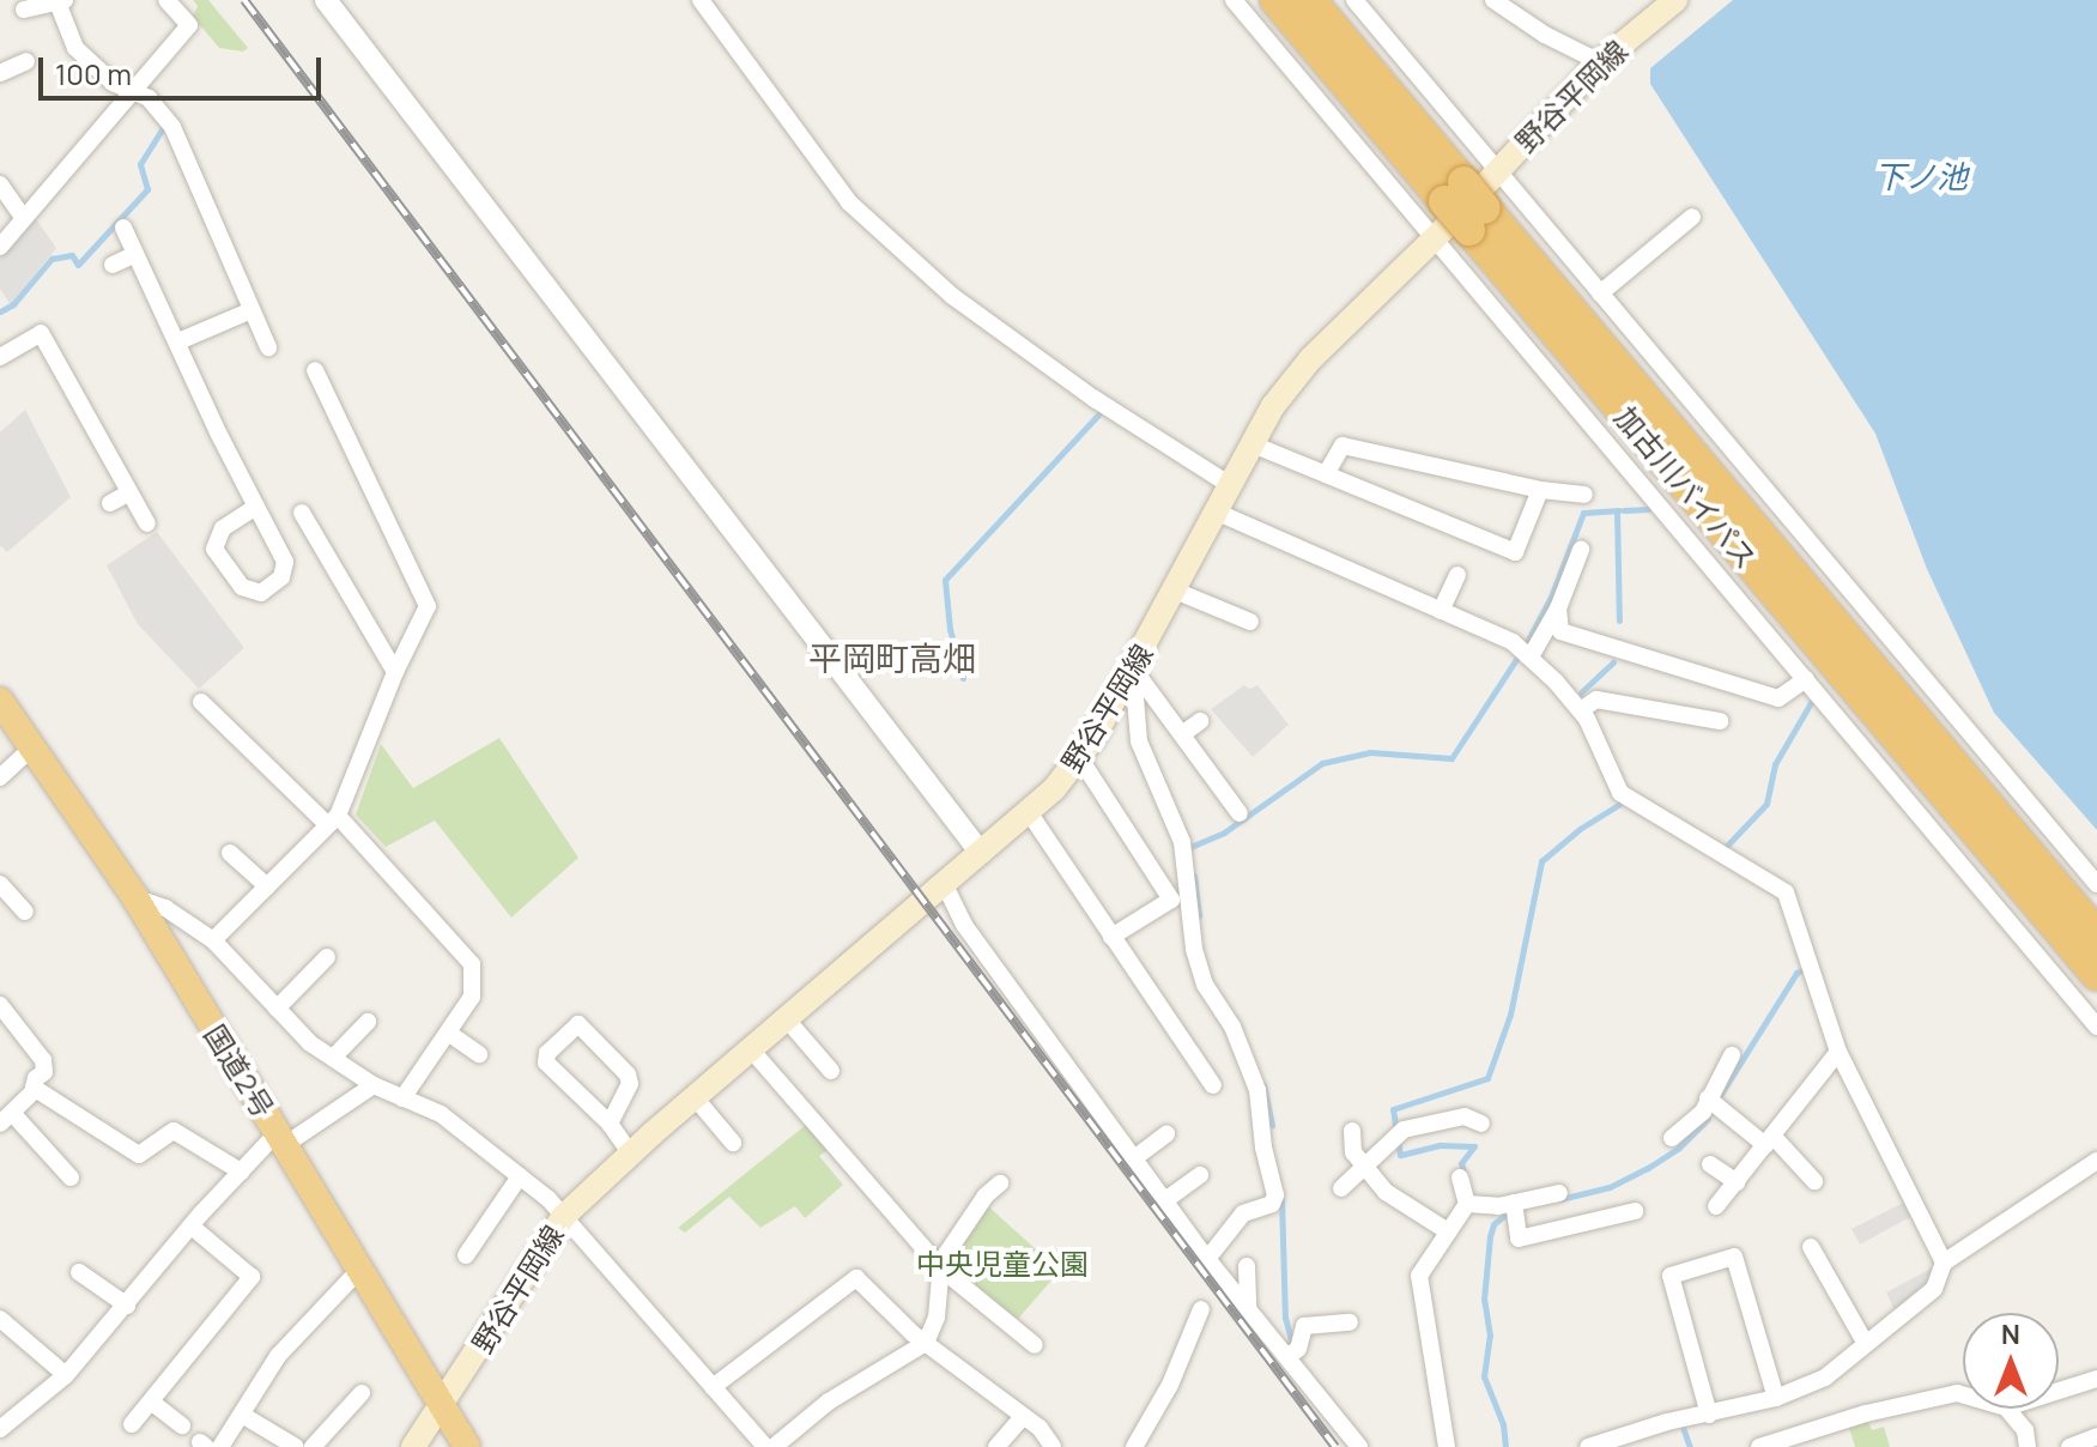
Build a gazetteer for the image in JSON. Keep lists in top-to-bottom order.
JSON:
{
  "streets": {
    "highway": ["加古川バイパス", "国道2号"],
    "main road": ["野谷平岡線"]
  },
  "crossings": [
    ["野谷平岡線", "国道2号"]
  ],
  "districts": ["平岡町高畑"],
  "water": ["下ノ池"],
  "parks": ["中央児童公園"],
  "scale_bar": "100 m",
  "north": "top"
}
